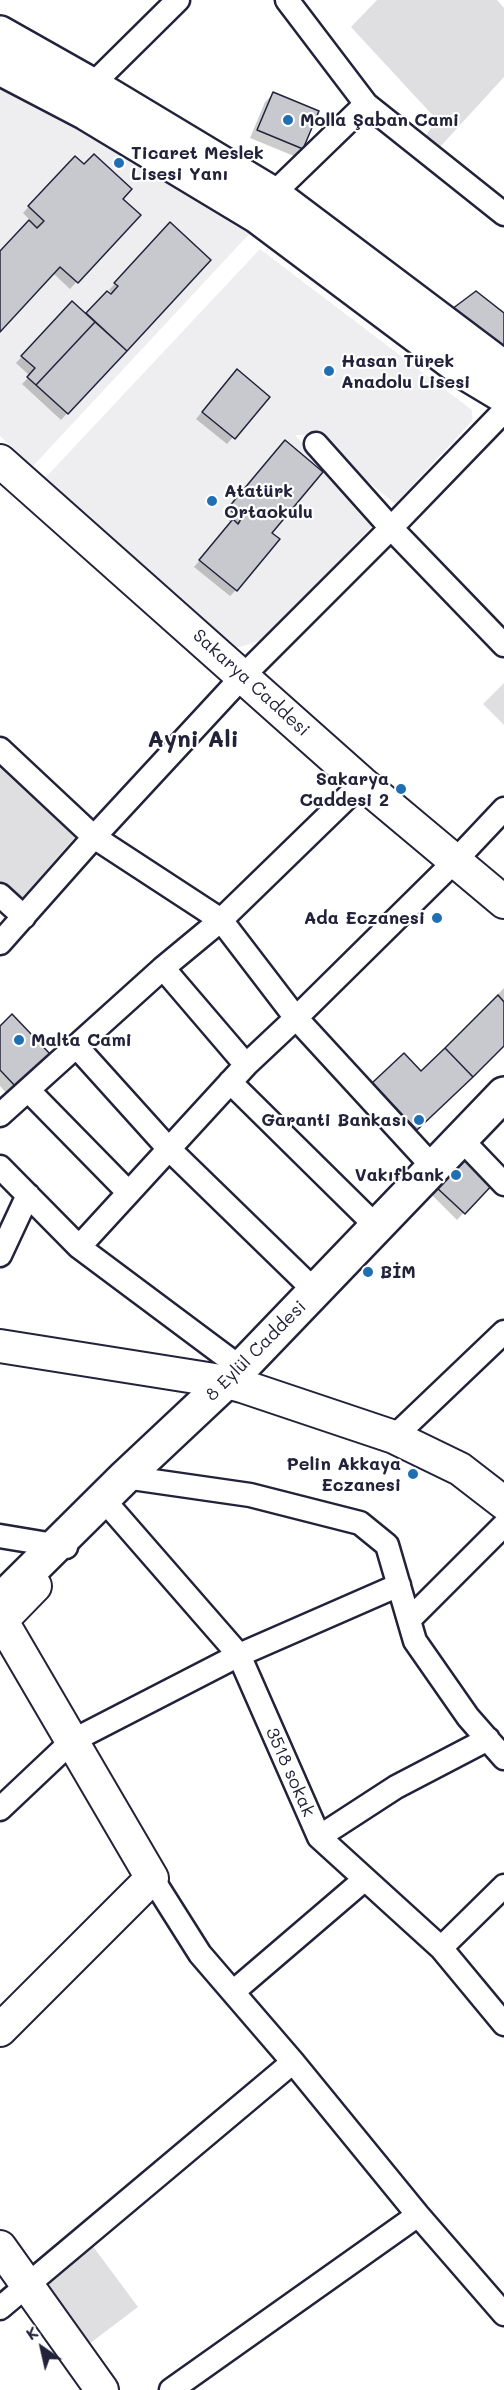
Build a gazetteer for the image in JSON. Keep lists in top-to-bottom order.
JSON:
{
  "streets": {
    "main road": ["8 Eylül Caddesi"],
    "street": ["Sakarya Caddesi", "3518 sokak"]
  },
  "crossings": [
    ["8 Eylül Caddesi", "3518 sokak"]
  ],
  "districts": ["Ayni Ali"],
  "places": [
    "Molla Şaban Cami",
    "Ticaret Meslek Lisesi Yanı",
    "Hasan Türek Anadolu Lisesi",
    "Atatürk Ortaokulu",
    "Sakarya Caddesi 2",
    "Ada Eczanesi",
    "Malta Cami",
    "Garanti Bankası",
    "Vakıfbank",
    "BİM",
    "Pelin Akkaya Eczanesi"
  ],
  "north": "top left"
}
